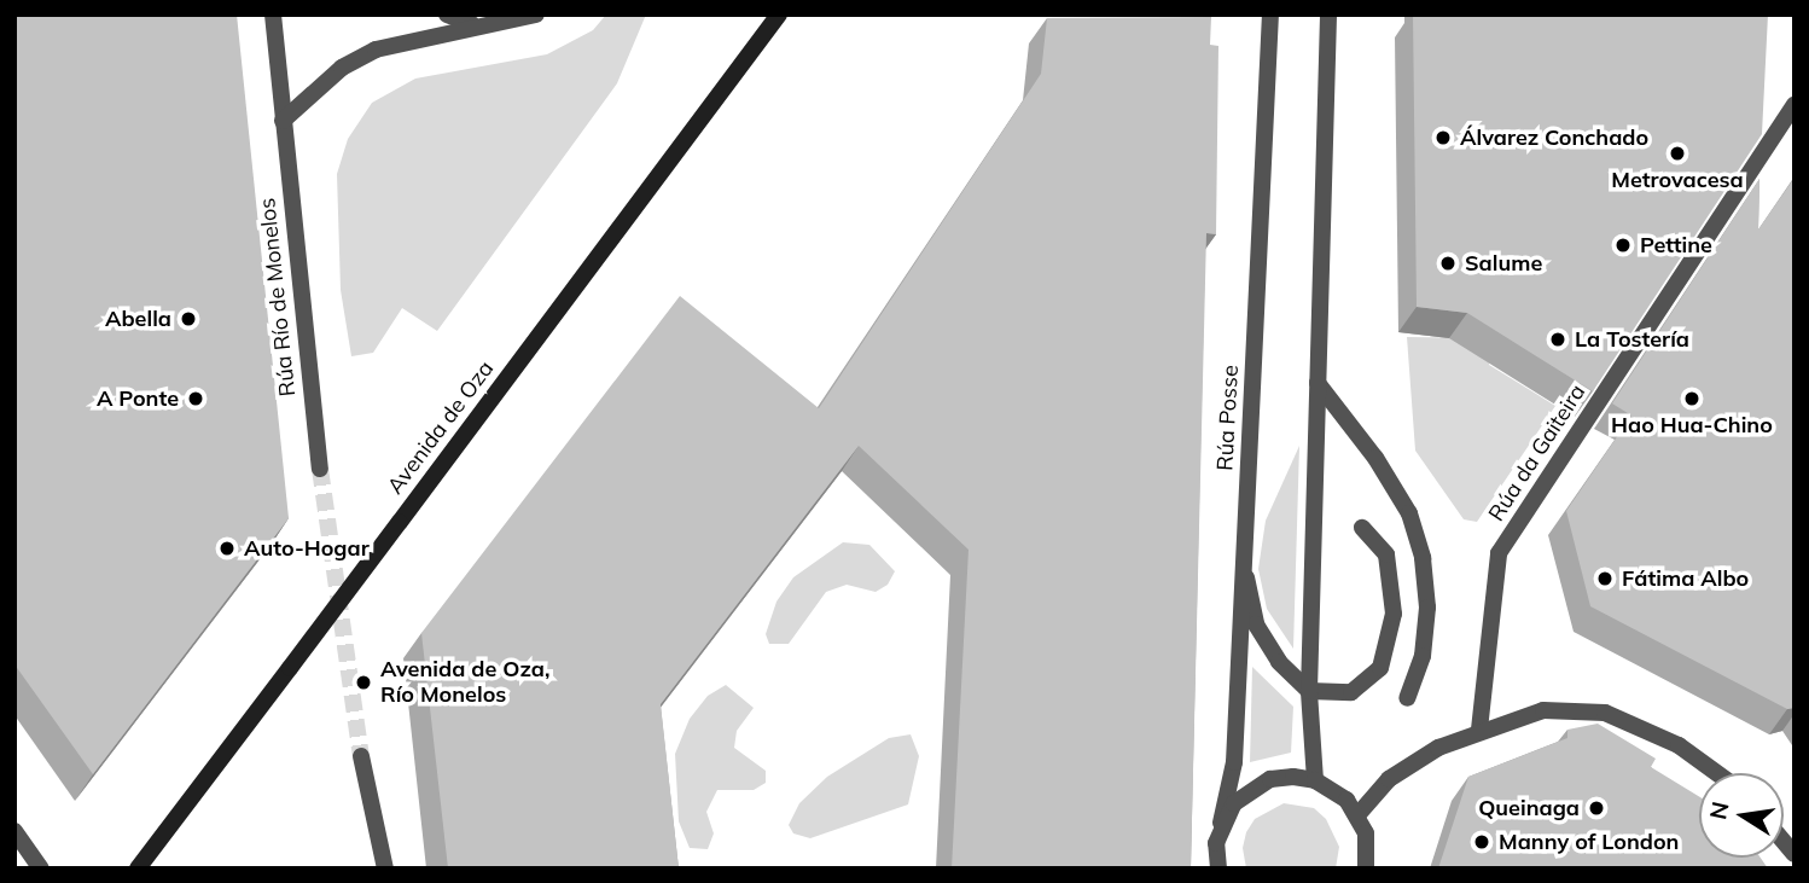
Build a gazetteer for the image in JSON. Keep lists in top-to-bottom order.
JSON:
{
  "streets": {
    "street": [
      "Rúa Río de Monelos",
      "Rúa Posse",
      "Avenida de Oza",
      "Rúa da Gaiteira"
    ]
  },
  "places": [
    "Álvarez Conchado",
    "Metrovacesa",
    "Pettine",
    "Salume",
    "Abella",
    "La Tostería",
    "A Ponte",
    "Hao Hua-Chino",
    "Auto-Hogar",
    "Fátima Albo",
    "Avenida de Oza, Río Monelos",
    "Queinaga",
    "Manny of London"
  ],
  "north": "left"
}
